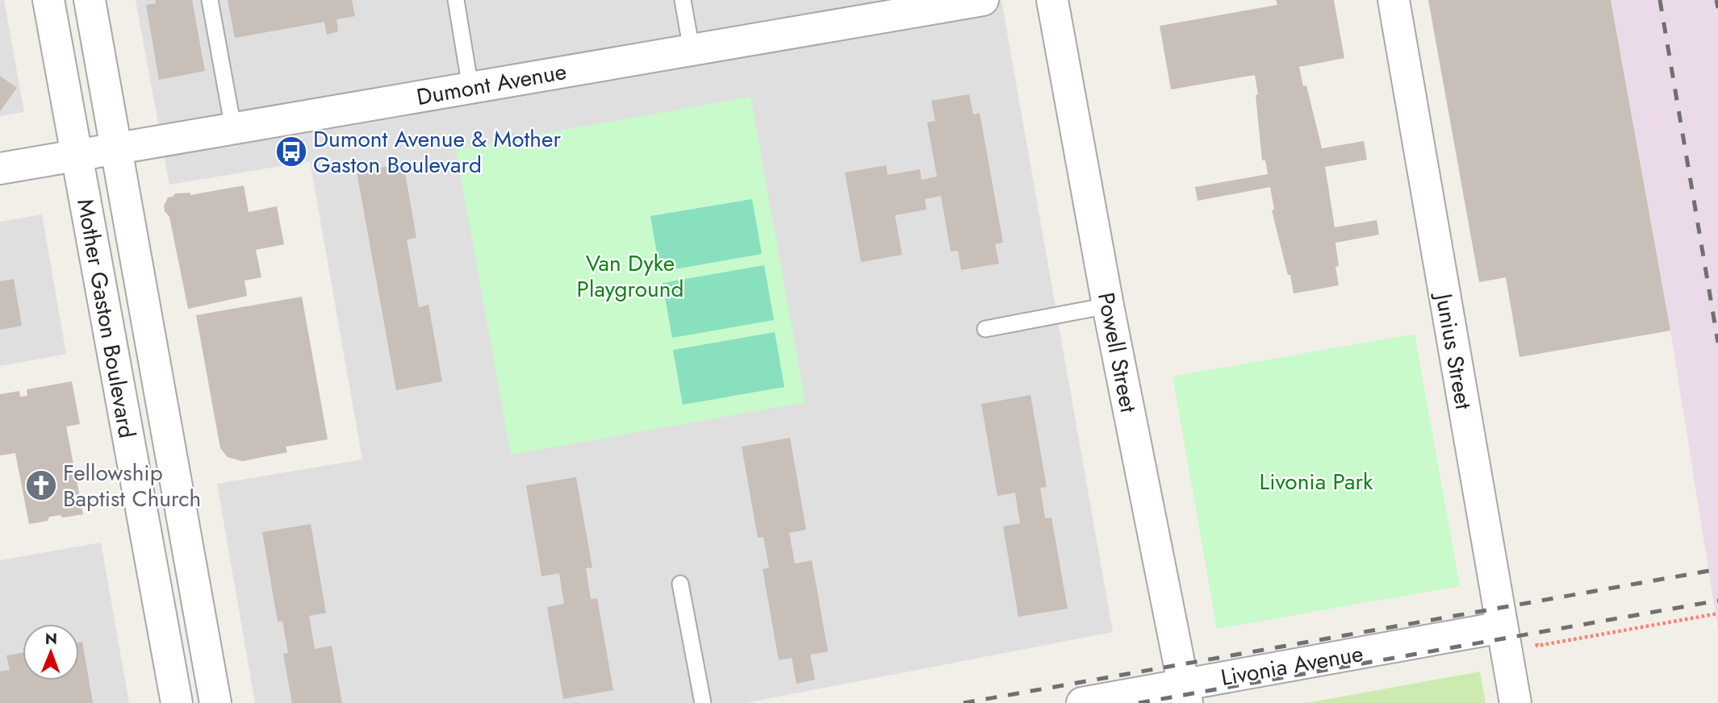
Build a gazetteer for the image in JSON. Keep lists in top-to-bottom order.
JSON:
{
  "streets": {
    "street": [
      "Dumont Avenue",
      "Mother Gaston Boulevard",
      "Junius Street",
      "Powell Street",
      "Livonia Avenue"
    ]
  },
  "crossings": [
    ["Dumont Avenue", "Mother Gaston Boulevard"],
    ["Junius Street", "Livonia Avenue"],
    ["Powell Street", "Livonia Avenue"]
  ],
  "parks": ["Van Dyke Playground", "Livonia Park"],
  "places": {
    "bus stop": ["Dumont Avenue & Mother Gaston Boulevard"],
    "church": ["Fellowship Baptist Church"]
  },
  "north": "top"
}
